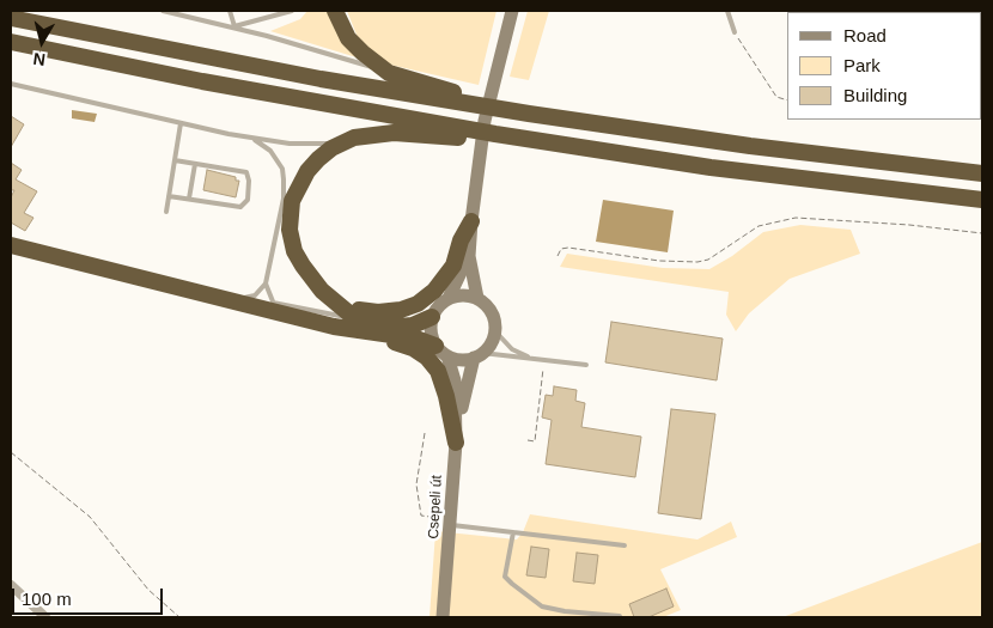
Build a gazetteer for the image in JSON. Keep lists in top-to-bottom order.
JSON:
{
  "streets": {
    "street": ["Csepeli út"]
  },
  "legend": ["Road", "Park", "Building"],
  "scale_bar": "100 m",
  "north": "bottom"
}
